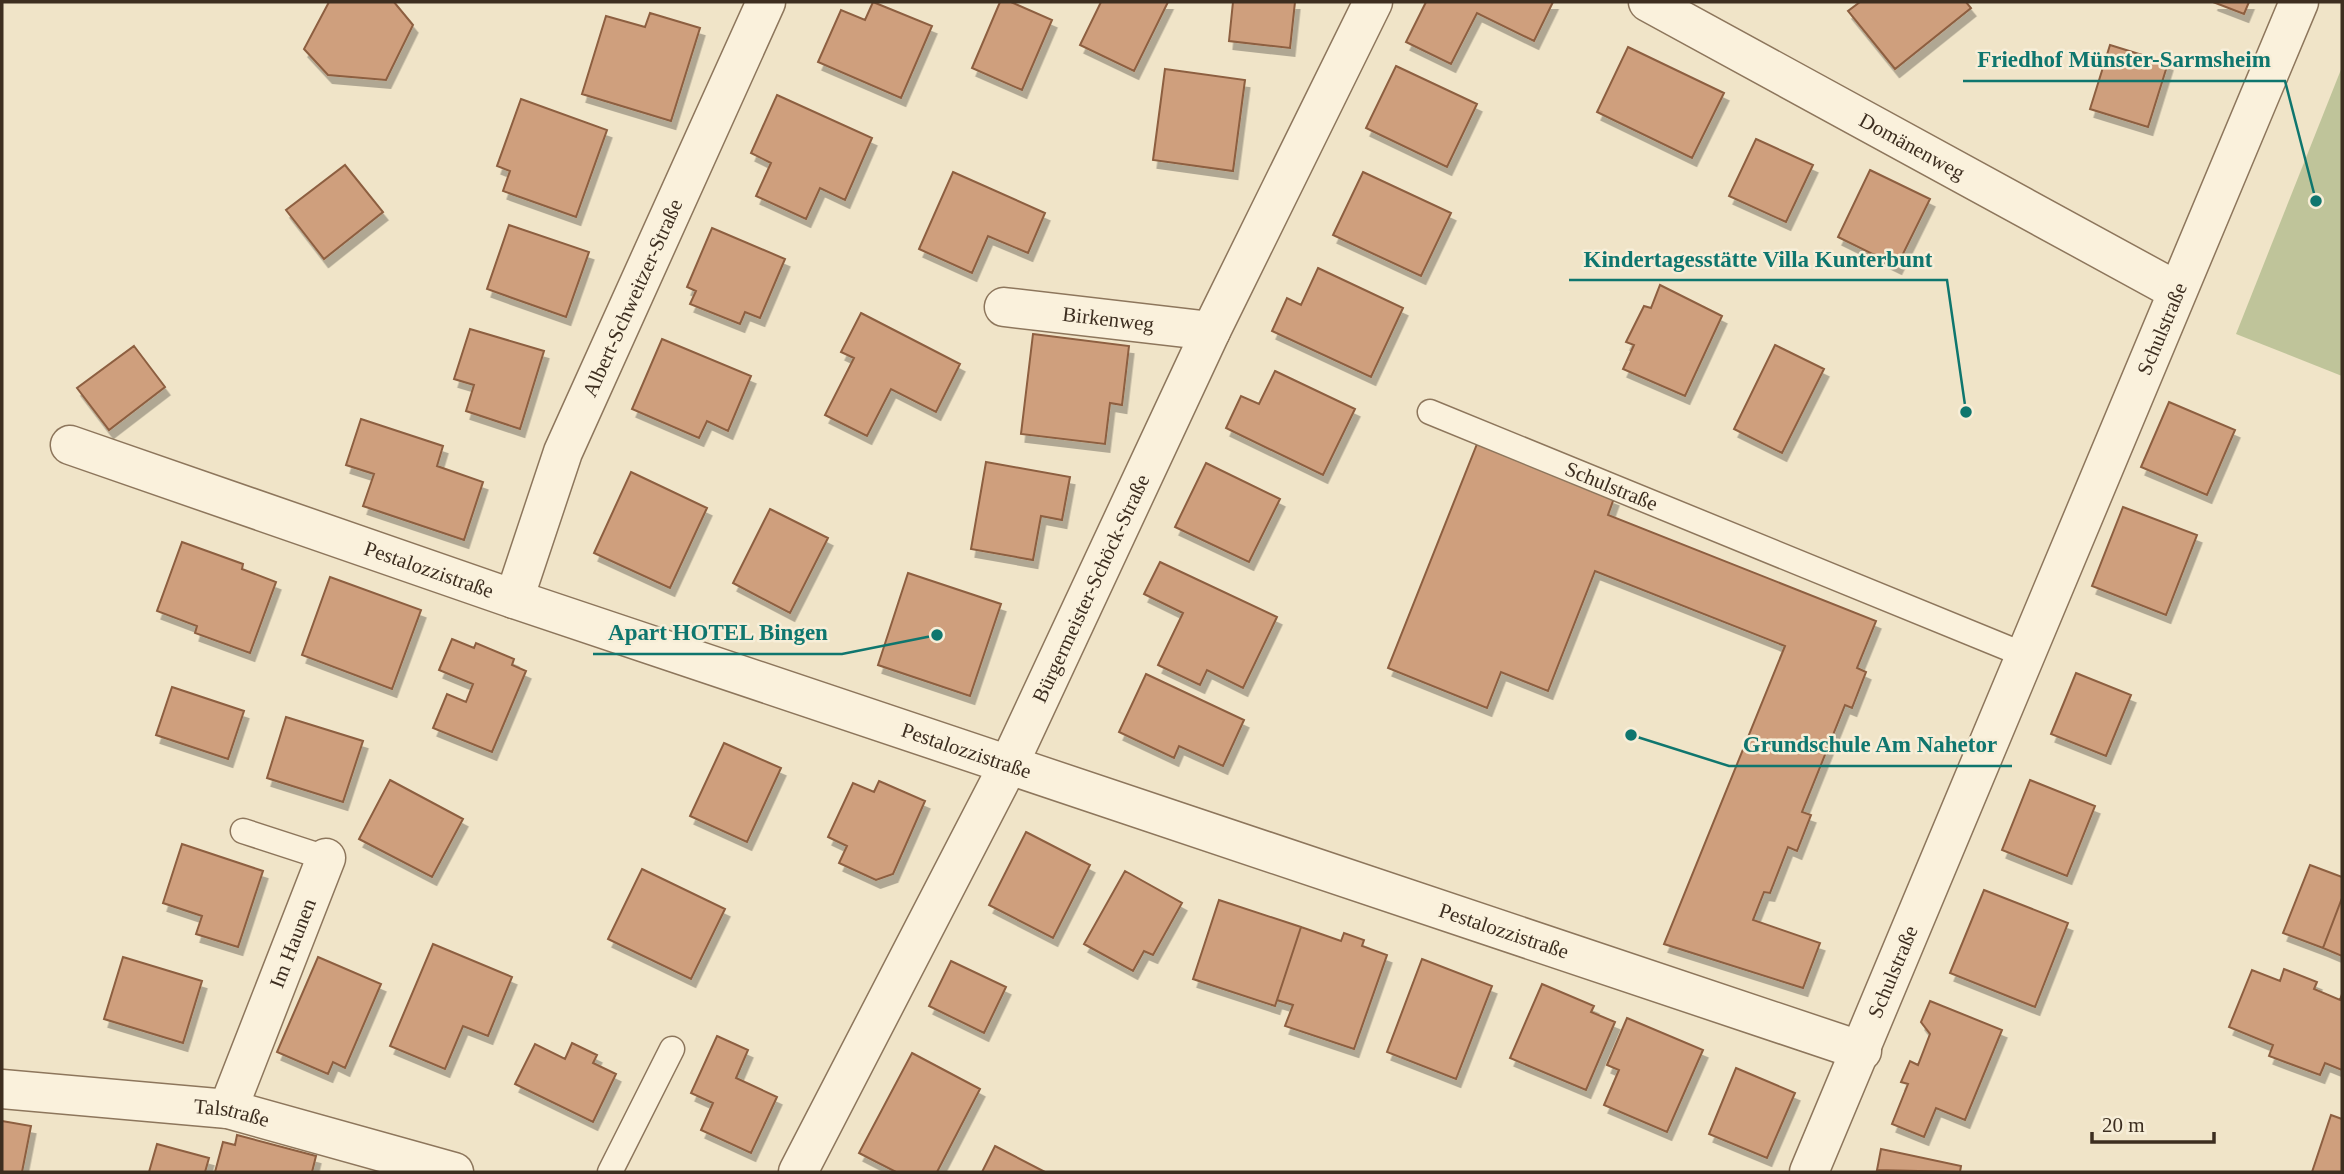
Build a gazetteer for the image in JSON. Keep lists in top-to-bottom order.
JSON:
{
  "streets": {
    "street": [
      "Domänenweg",
      "Albert-Schweitzer-Straße",
      "Birkenweg",
      "Schulstraße",
      "Pestalozzistraße",
      "Bürgermeister-Schöck-Straße",
      "Im Haunen",
      "Talstraße"
    ]
  },
  "crossings": [
    ["Domänenweg", "Schulstraße"],
    ["Albert-Schweitzer-Straße", "Pestalozzistraße"],
    ["Birkenweg", "Bürgermeister-Schöck-Straße"],
    ["Schulstraße", "Pestalozzistraße"],
    ["Pestalozzistraße", "Bürgermeister-Schöck-Straße"],
    ["Im Haunen", "Talstraße"]
  ],
  "places": [
    "Friedhof Münster-Sarmsheim",
    "Kindertagesstätte Villa Kunterbunt",
    "Apart HOTEL Bingen",
    "Grundschule Am Nahetor"
  ],
  "scale_bar": "20 m"
}
